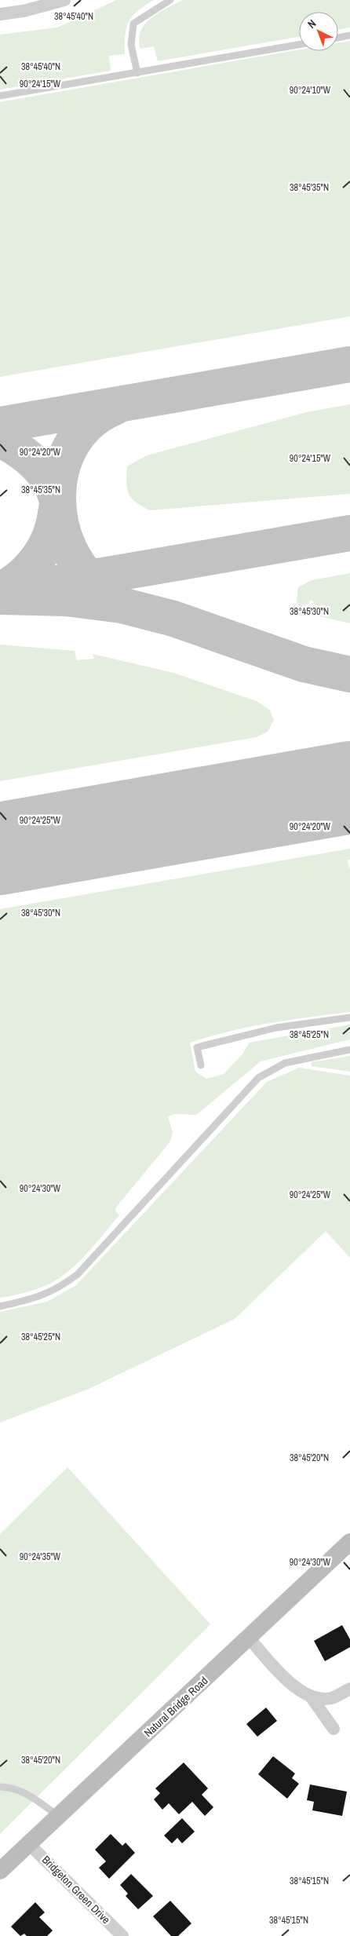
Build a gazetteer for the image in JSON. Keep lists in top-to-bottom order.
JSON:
{
  "streets": {
    "main road": ["Natural Bridge Road"],
    "street": ["Bridgeton Green Drive"]
  },
  "crossings": [
    ["Natural Bridge Road", "Bridgeton Green Drive"]
  ],
  "north": "top left",
  "coordinates": [
    "38°45'40\"N",
    "90°24'15\"W",
    "90°24'10\"W",
    "38°45'35\"N",
    "90°24'20\"W",
    "38°45'30\"N",
    "90°24'25\"W",
    "38°45'25\"N",
    "90°24'30\"W",
    "38°45'20\"N",
    "90°24'35\"W",
    "38°45'15\"N"
  ]
}
